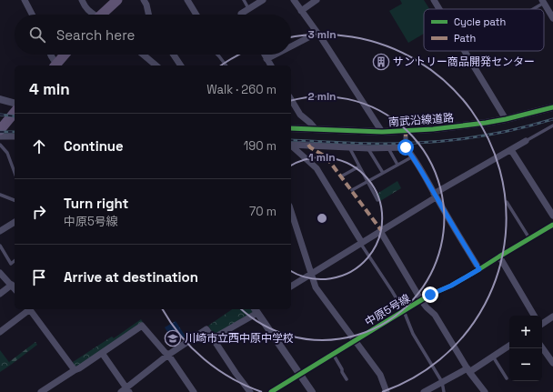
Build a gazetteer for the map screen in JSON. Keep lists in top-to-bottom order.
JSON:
{
  "streets": {
    "street": ["南武沿線道路", "中原5号線"]
  },
  "places": {
    "building": ["サントリー商品開発センター"],
    "school or university": ["川崎市立西中原中学校"]
  },
  "legend": ["Cycle path", "Path"],
  "page": {
    "search": "Search here",
    "heading": ["4 min", "Walk · 260 m"],
    "list": [
      ["Continue", "190 m"],
      ["Turn right", "中原5号線", "70 m"],
      "Arrive at destination"
    ],
    "map_buttons": ["+", "−"]
  },
  "rings": ["3 min", "2 min", "1 min"]
}
